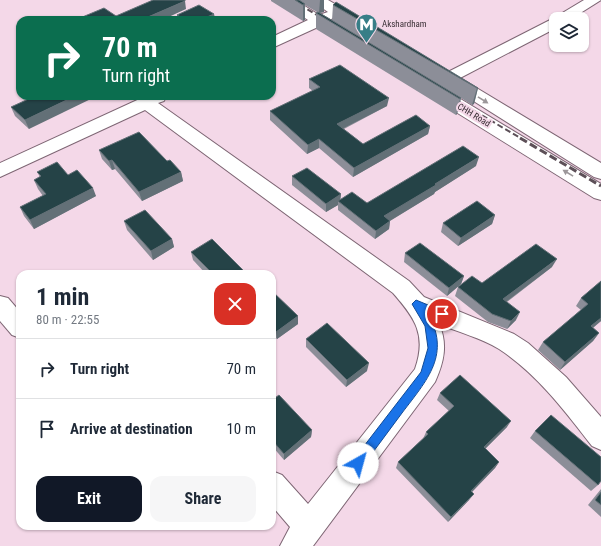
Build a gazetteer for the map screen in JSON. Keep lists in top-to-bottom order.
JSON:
{
  "streets": {
    "street": ["CHH Road"]
  },
  "places": {
    "metro station": ["Akshardham"]
  },
  "page": {
    "turn": ["70 m", "Turn right"],
    "heading": ["1 min", "80 m · 22:55"],
    "list": [
      {
        "name": "Turn right",
        "value": "70 m"
      },
      {
        "name": "Arrive at destination",
        "value": "10 m"
      }
    ],
    "buttons": ["Exit", "Share"]
  }
}
